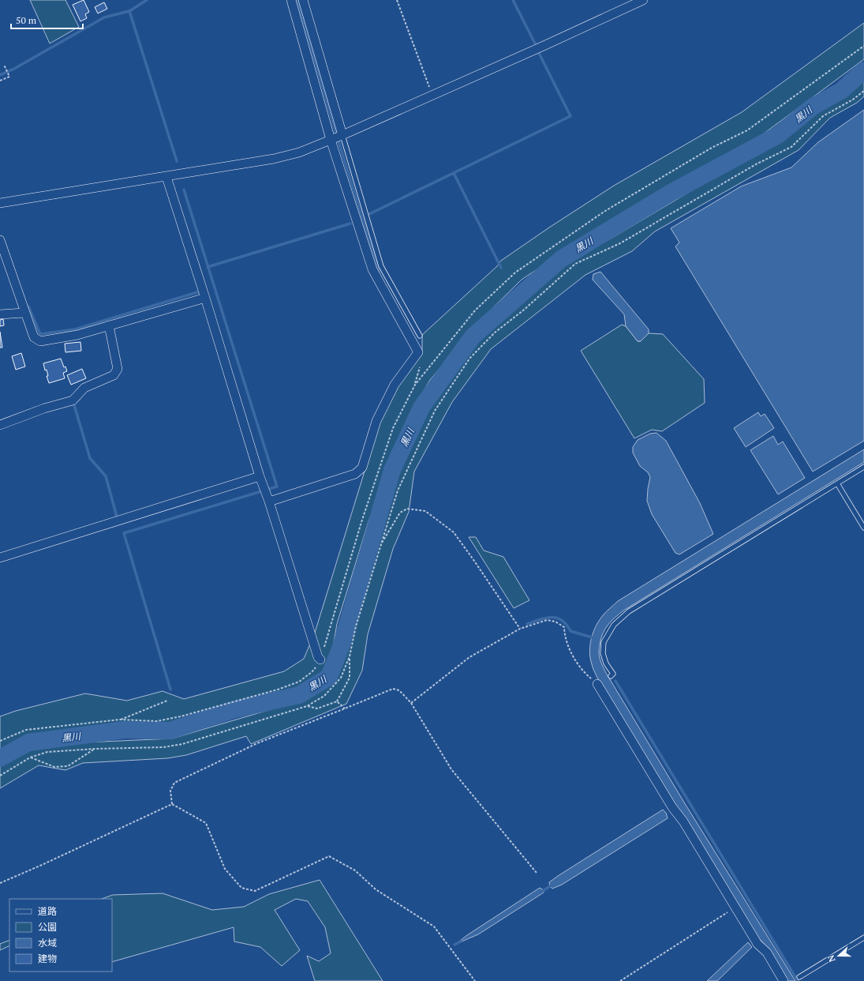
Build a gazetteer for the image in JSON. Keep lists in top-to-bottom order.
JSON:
{
  "water": ["黒川"],
  "legend": [
    "道路",
    "公園",
    "水域",
    "建物"
  ],
  "scale_bar": "50 m",
  "north": "left"
}
